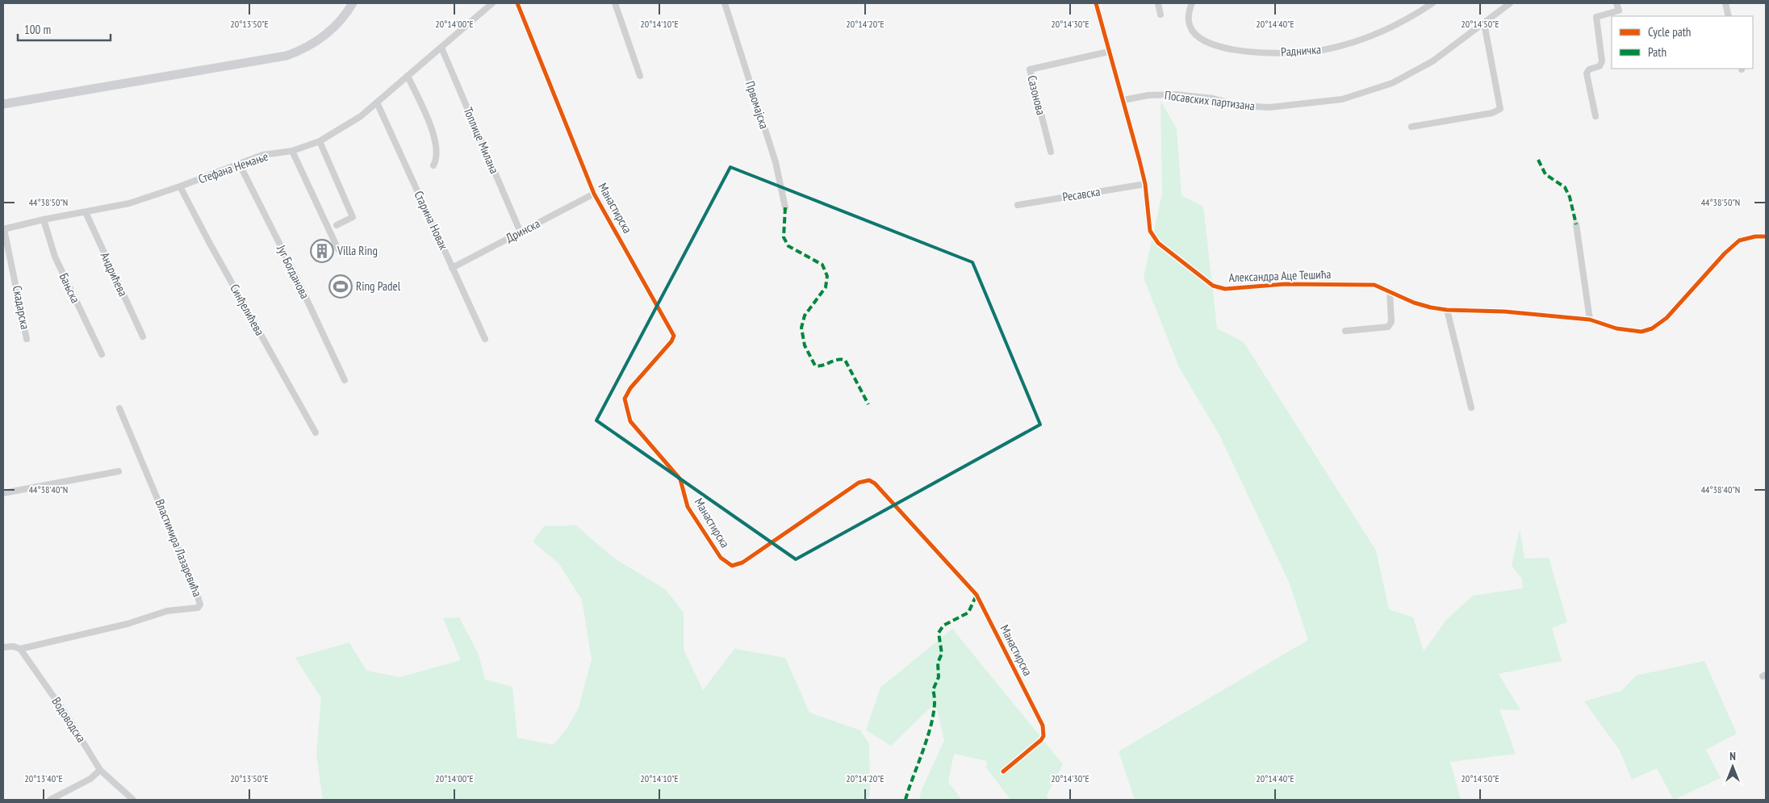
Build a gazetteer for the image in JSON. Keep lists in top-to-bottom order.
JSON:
{
  "streets": {
    "street": [
      "Радничка",
      "Сазонова",
      "Посавских партизана",
      "Првомајска",
      "Топлице Милана",
      "Стефана Немање",
      "Ресавска",
      "Манастирска",
      "Старина Новак",
      "Дринска",
      "Југ Богданова",
      "Андрићева",
      "Александра Аце Тешића",
      "Бањска",
      "Скадарска",
      "Синђелићева",
      "Властимира Лазаревића",
      "Водоводска"
    ]
  },
  "crossings": [
    ["Сазонова", "Александра Аце Тешића"],
    ["Посавских партизана", "Александра Аце Тешића"],
    ["Топлице Милана", "Стефана Немање"],
    ["Топлице Милана", "Дринска"],
    ["Стефана Немање", "Старина Новак"],
    ["Стефана Немање", "Југ Богданова"],
    ["Стефана Немање", "Андрићева"],
    ["Стефана Немање", "Бањска"],
    ["Стефана Немање", "Скадарска"],
    ["Стефана Немање", "Синђелићева"],
    ["Ресавска", "Александра Аце Тешића"],
    ["Манастирска", "Дринска"],
    ["Старина Новак", "Дринска"],
    ["Властимира Лазаревића", "Водоводска"]
  ],
  "places": {
    "building": ["Villa Ring"],
    "sports": ["Ring Padel"]
  },
  "legend": ["Cycle path", "Path"],
  "scale_bar": "100 m",
  "north": "top",
  "coordinates": [
    "20°13'50\"E",
    "20°14'00\"E",
    "20°14'10\"E",
    "20°14'20\"E",
    "20°14'30\"E",
    "20°14'40\"E",
    "20°14'50\"E",
    "44°38'50\"N",
    "44°38'40\"N",
    "20°13'40\"E"
  ]
}
